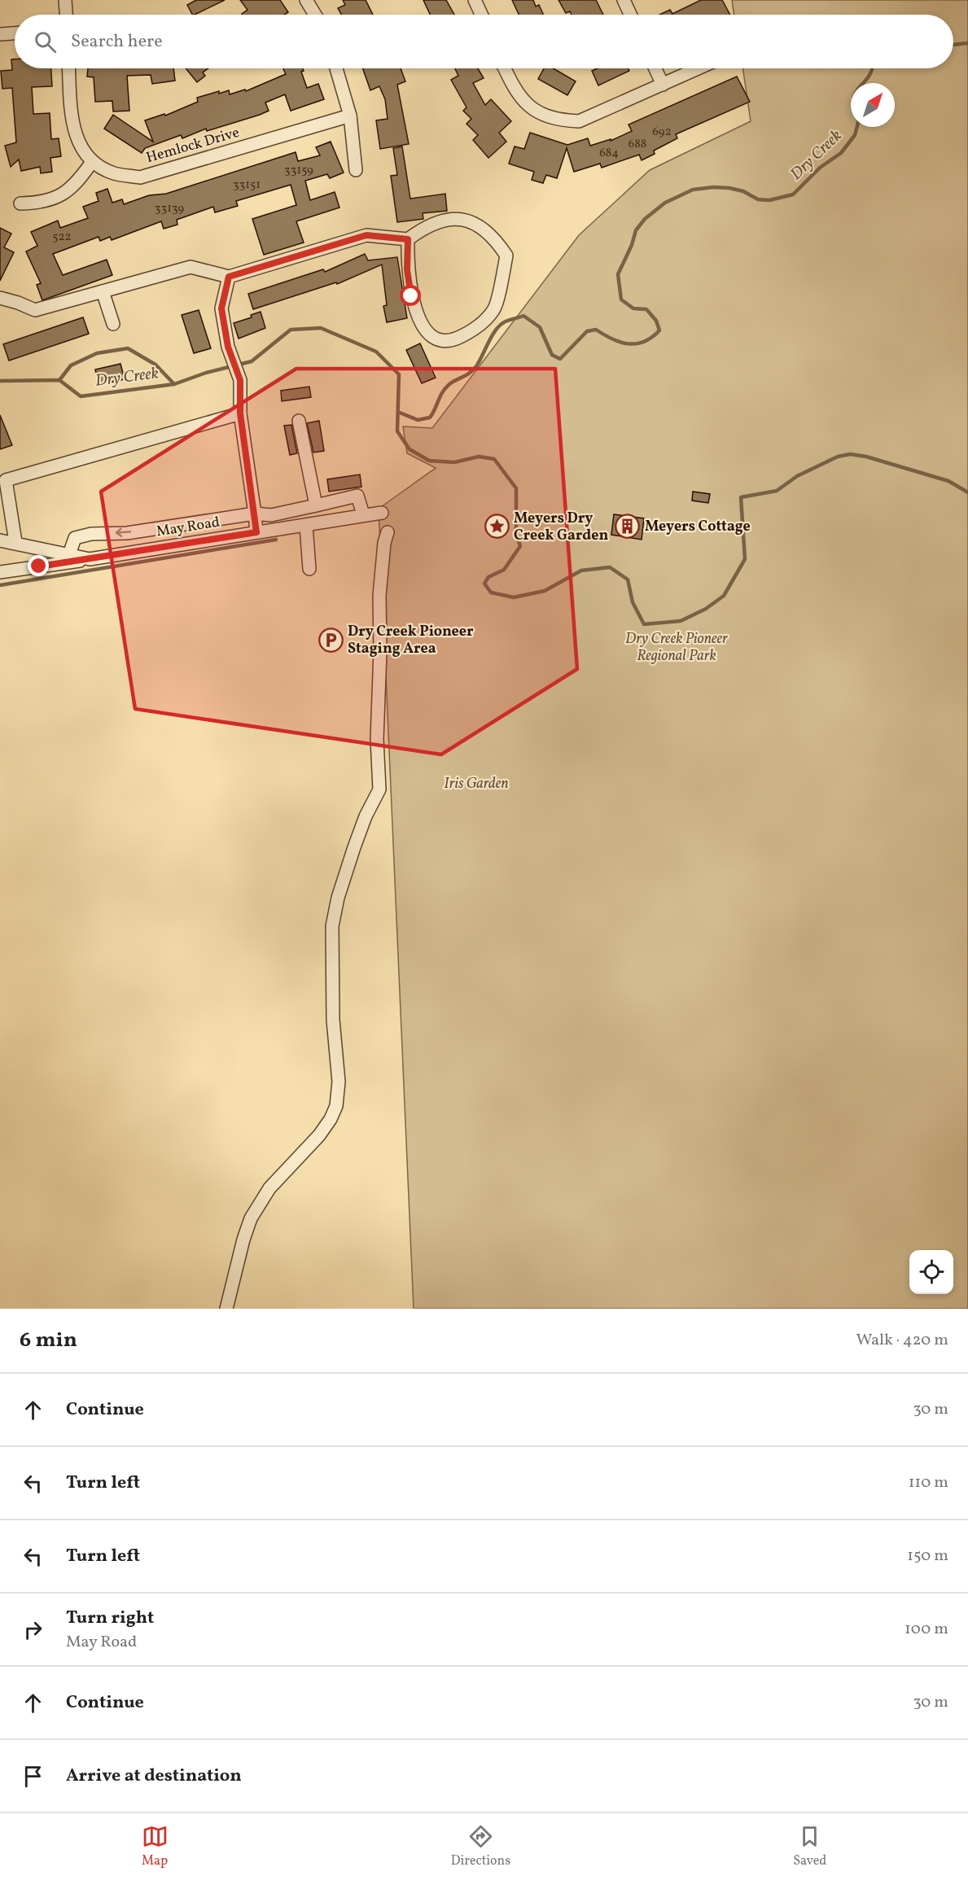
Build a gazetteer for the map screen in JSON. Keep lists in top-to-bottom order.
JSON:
{
  "streets": {
    "street": ["Hemlock Drive", "May Road"]
  },
  "water": ["Dry Creek"],
  "parks": ["Dry Creek Pioneer Regional Park", "Iris Garden"],
  "places": {
    "place": ["Meyers Dry Creek Garden"],
    "building": ["Meyers Cottage"],
    "parking": ["Dry Creek Pioneer Staging Area"]
  },
  "house_numbers": [
    "692",
    "688",
    "684",
    "33159",
    "33151",
    "33139",
    "522"
  ],
  "north": "top right",
  "page": {
    "search": "Search here",
    "heading": ["6 min", "Walk · 420 m"],
    "list": [
      ["Continue", "30 m"],
      ["Turn left", "110 m"],
      ["Turn left", "150 m"],
      ["Turn right", "May Road", "100 m"],
      ["Continue", "30 m"],
      "Arrive at destination"
    ],
    "nav": ["Map", "Directions", "Saved"]
  }
}
